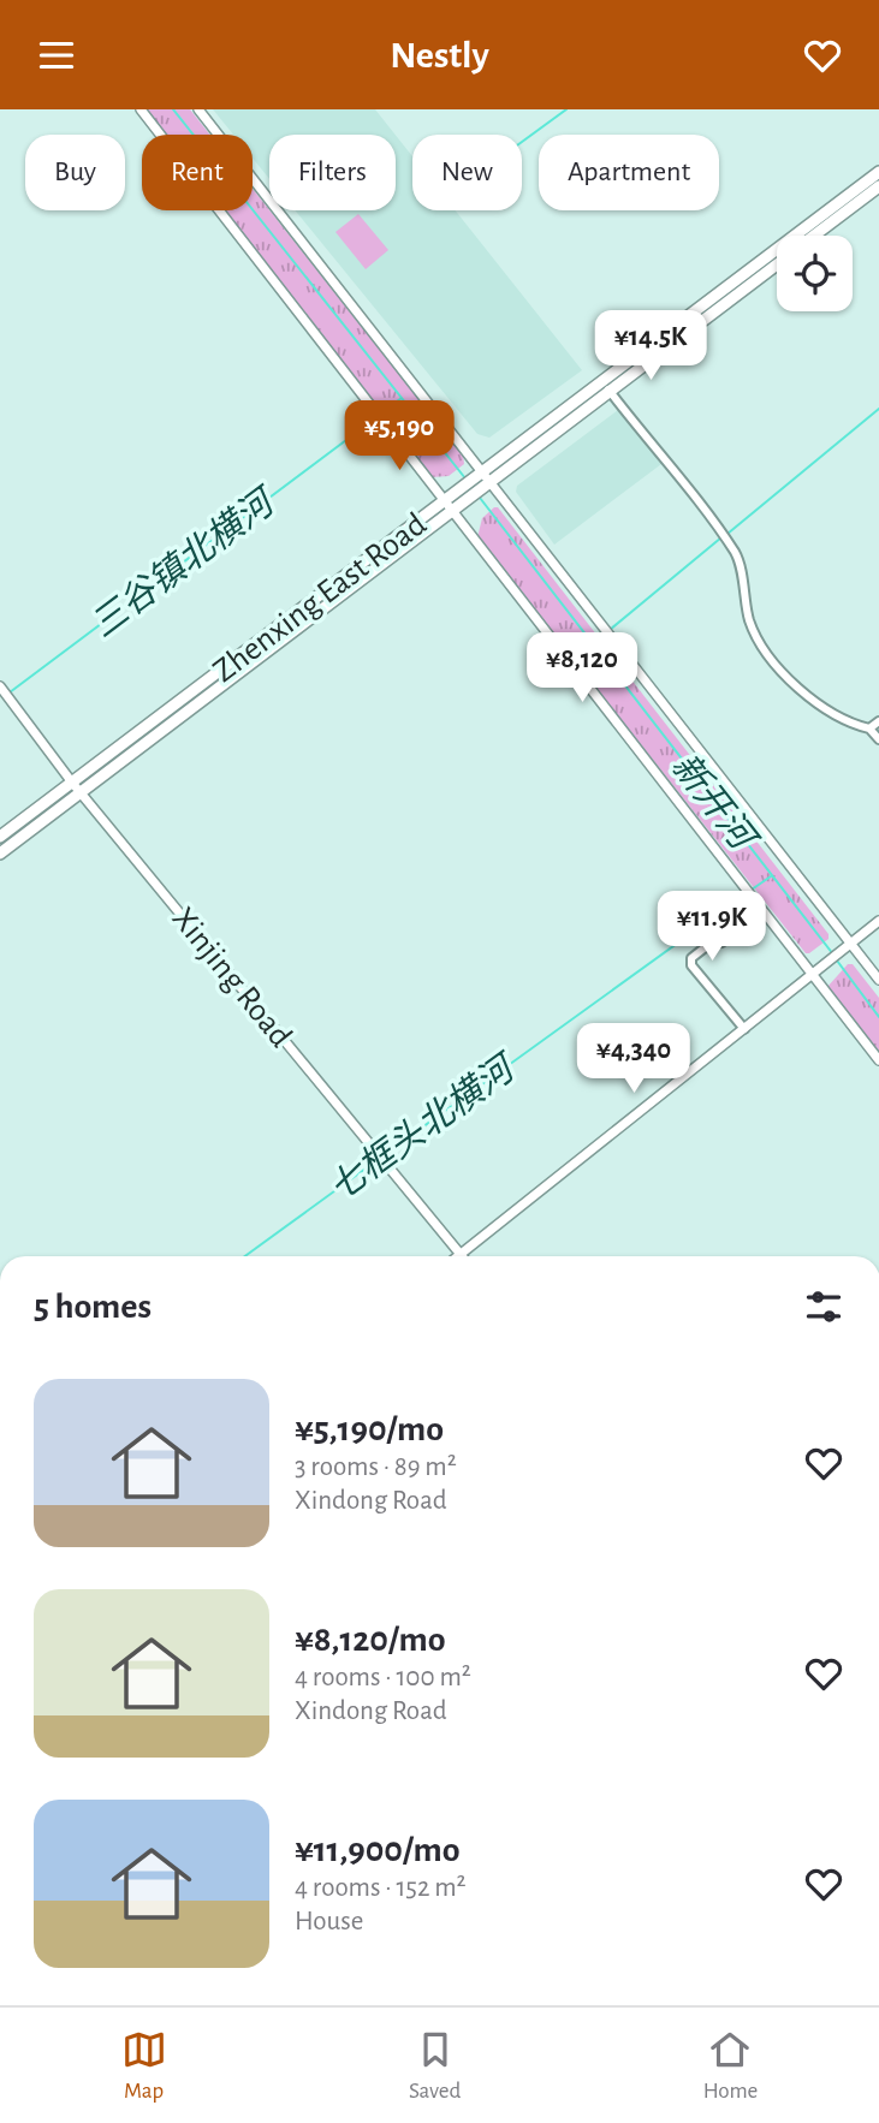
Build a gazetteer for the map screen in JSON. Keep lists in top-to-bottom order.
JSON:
{
  "streets": {
    "main road": ["Zhenxing East Road"],
    "street": ["Xinjing Road"]
  },
  "crossings": [
    ["Zhenxing East Road", "Xinjing Road"]
  ],
  "water": ["三谷镇北横河", "新开河", "七框头北横河"],
  "page": {
    "header": "Nestly",
    "chip": [
      "Buy",
      "Rent",
      "Filters",
      "New",
      "Apartment"
    ],
    "price": [
      "¥14.5K",
      "¥5,190",
      "¥8,120",
      "¥11.9K",
      "¥4,340"
    ],
    "heading": "5 homes",
    "list": [
      {
        "name": "¥5,190/mo",
        "note": "3 rooms · 89 m² · Xindong Road"
      },
      {
        "name": "¥8,120/mo",
        "note": "4 rooms · 100 m² · Xindong Road"
      },
      {
        "name": "¥11,900/mo",
        "note": "4 rooms · 152 m² · House"
      }
    ],
    "tabs": ["Map", "Saved", "Home"]
  }
}
